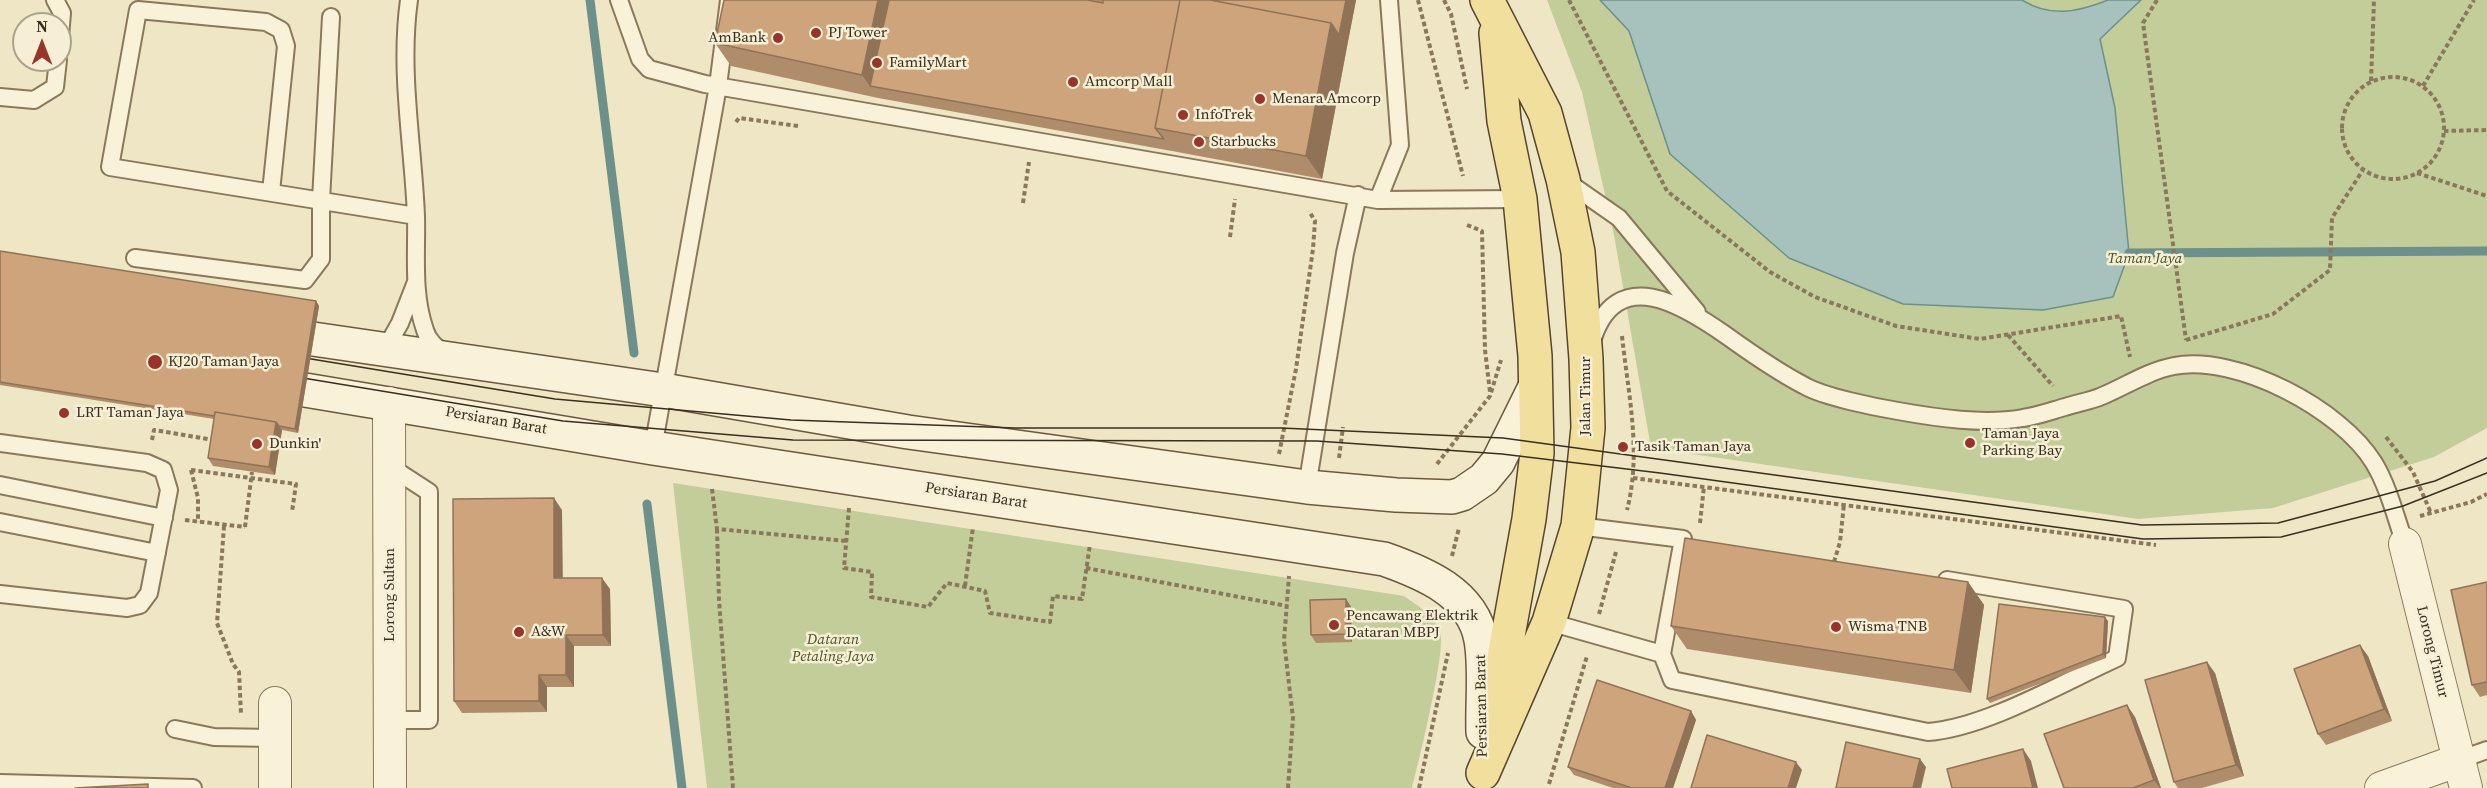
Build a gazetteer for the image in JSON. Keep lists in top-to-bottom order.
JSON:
{
  "streets": {
    "main road": ["Jalan Timur"],
    "street": ["Persiaran Barat", "Lorong Sultan", "Lorong Timur"]
  },
  "crossings": [
    ["Jalan Timur", "Persiaran Barat"],
    ["Persiaran Barat", "Lorong Sultan"]
  ],
  "parks": ["Taman Jaya", "Dataran Petaling Jaya"],
  "places": [
    "PJ Tower",
    "AmBank",
    "FamilyMart",
    "Amcorp Mall",
    "Menara Amcorp",
    "InfoTrek",
    "Starbucks",
    "KJ20 Taman Jaya",
    "LRT Taman Jaya",
    "Taman Jaya Parking Bay",
    "Dunkin'",
    "Tasik Taman Jaya",
    "Pencawang Elektrik Dataran MBPJ",
    "Wisma TNB",
    "A&W"
  ],
  "north": "top"
}
